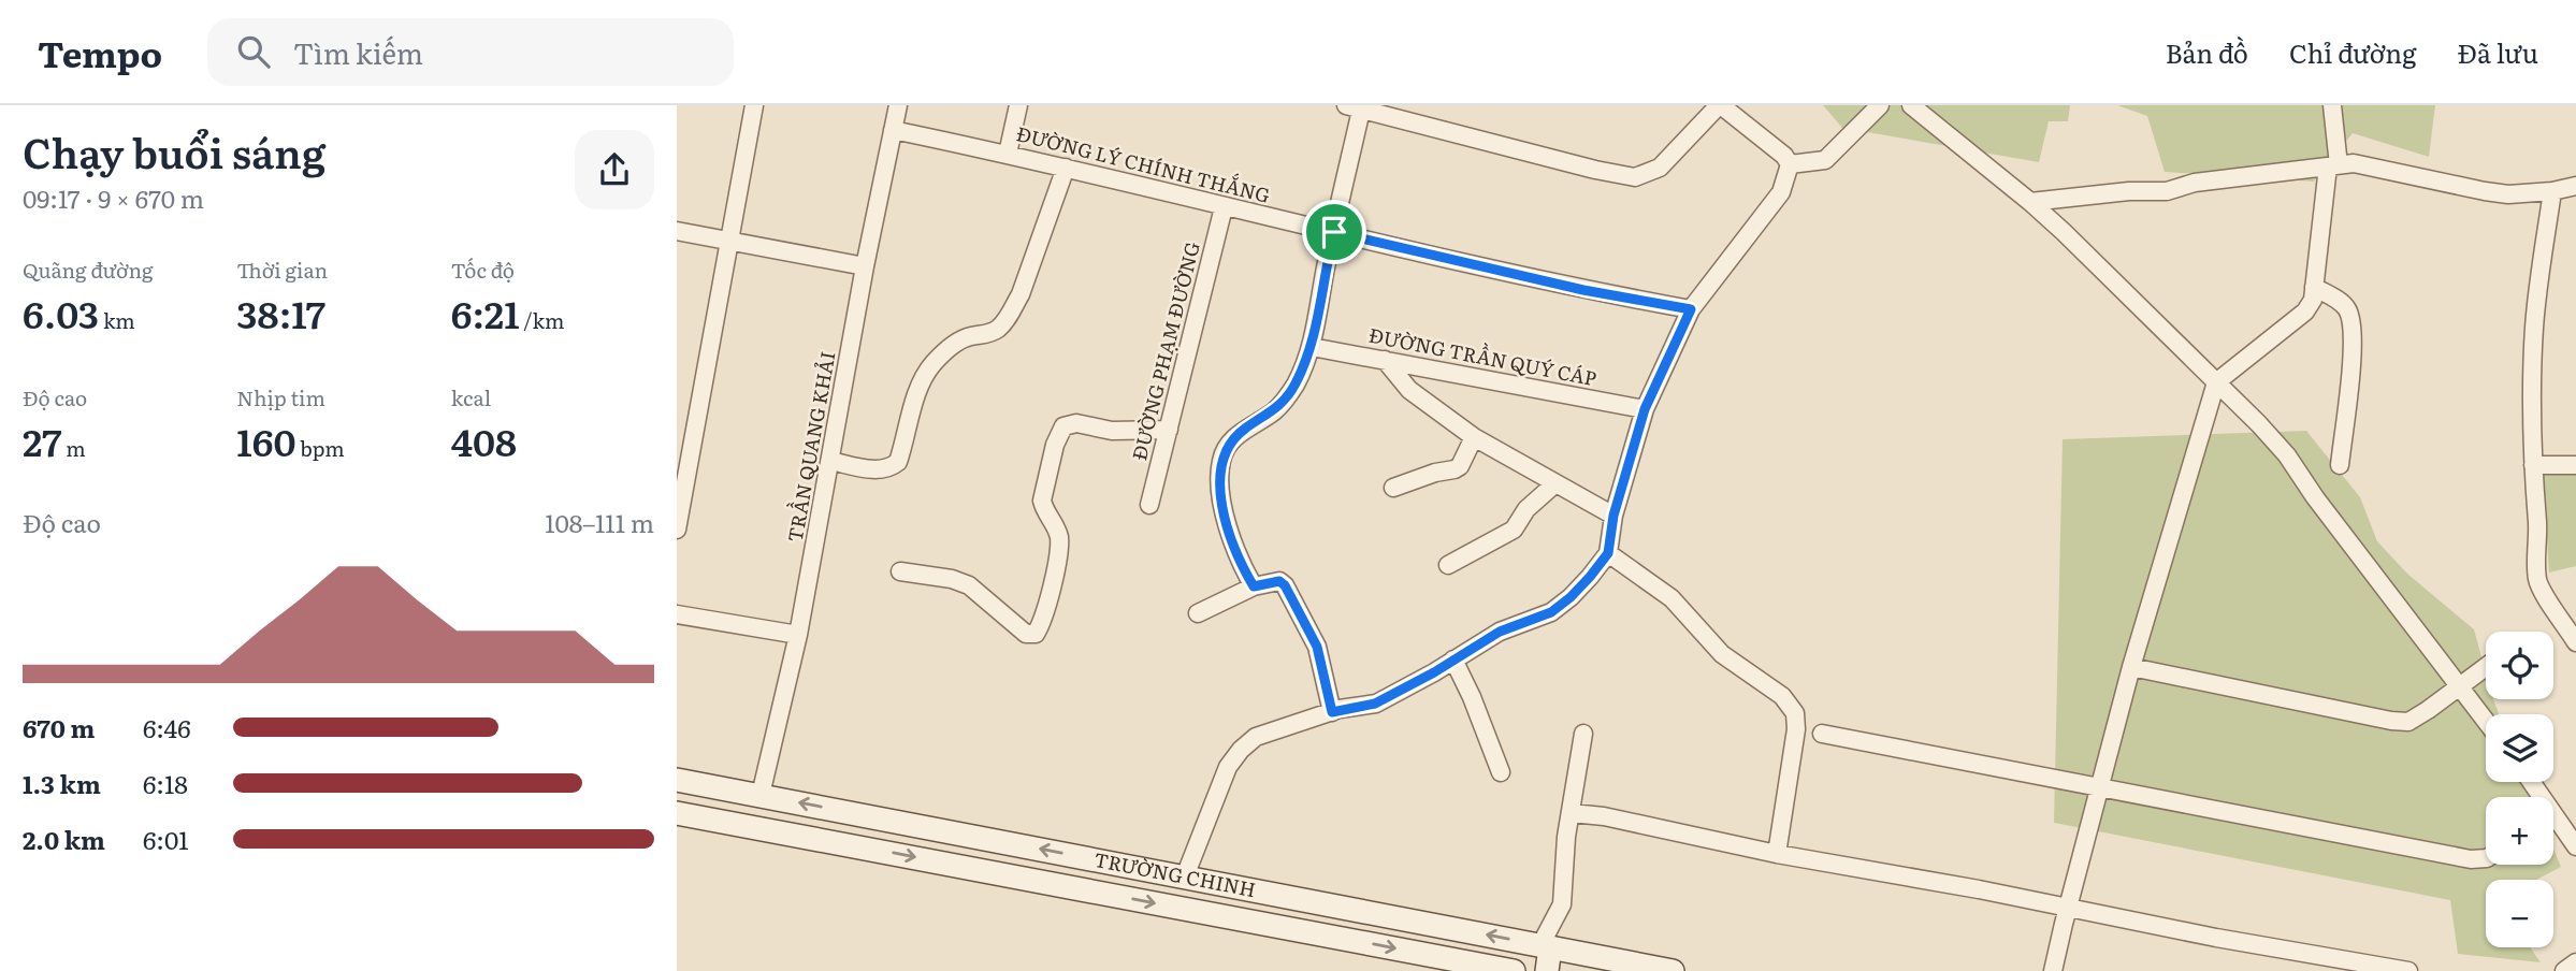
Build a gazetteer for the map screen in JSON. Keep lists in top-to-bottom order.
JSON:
{
  "streets": {
    "street": [
      "ĐƯỜNG LÝ CHÍNH THẮNG",
      "ĐƯỜNG PHẠM ĐƯỜNG",
      "ĐƯỜNG TRẦN QUÝ CÁP",
      "TRẦN QUANG KHẢI",
      "TRƯỜNG CHINH"
    ]
  },
  "crossings": [
    ["ĐƯỜNG LÝ CHÍNH THẮNG", "ĐƯỜNG PHẠM ĐƯỜNG"],
    ["ĐƯỜNG LÝ CHÍNH THẮNG", "TRẦN QUANG KHẢI"],
    ["TRẦN QUANG KHẢI", "TRƯỜNG CHINH"]
  ],
  "page": {
    "header": "Tempo",
    "search": "Tìm kiếm",
    "nav": ["Bản đồ", "Chỉ đường", "Đã lưu"],
    "heading": ["Chạy buổi sáng", "09:17 · 9 × 670 m"],
    "stats": [
      ["Quãng đường", "6.03 km"],
      ["Thời gian", "38:17"],
      ["Tốc độ", "6:21 /km"],
      ["Độ cao", "27 m"],
      ["Nhịp tim", "160 bpm"],
      ["kcal", "408"]
    ],
    "chart": ["Độ cao", "108–111 m"],
    "map_buttons": ["+", "−"],
    "list": [
      {
        "name": "670 m",
        "note": "6:46"
      },
      {
        "name": "1.3 km",
        "note": "6:18"
      },
      {
        "name": "2.0 km",
        "note": "6:01"
      }
    ]
  }
}
